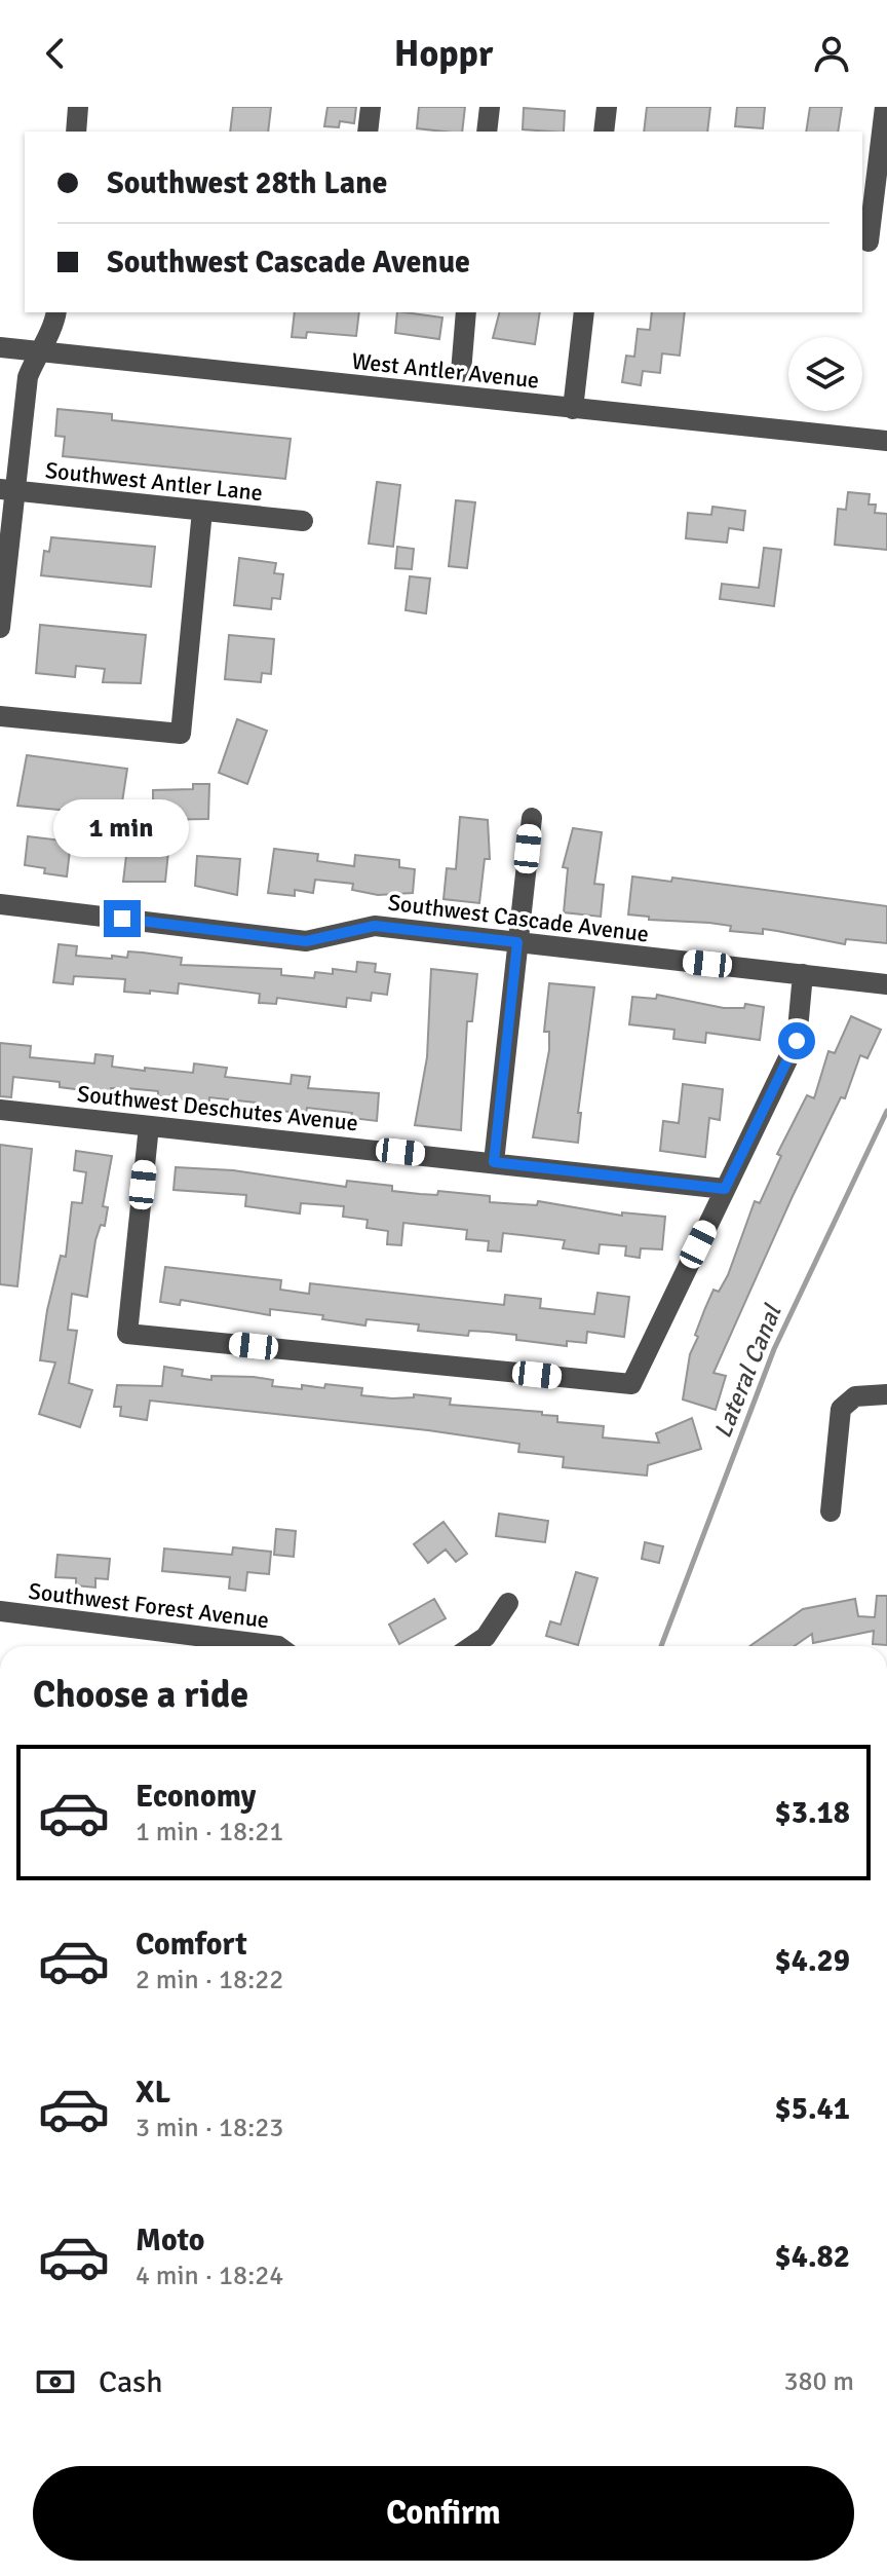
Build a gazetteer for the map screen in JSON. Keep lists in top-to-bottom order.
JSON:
{
  "streets": {
    "street": [
      "West Antler Avenue",
      "Southwest Antler Lane",
      "Southwest Cascade Avenue",
      "Southwest Deschutes Avenue",
      "Southwest Forest Avenue"
    ]
  },
  "water": ["Lateral Canal"],
  "page": {
    "header": "Hoppr",
    "banner": ["Southwest 28th Lane", "Southwest Cascade Avenue"],
    "bubble": "1 min",
    "heading": "Choose a ride",
    "list": [
      {
        "name": "Economy",
        "note": "1 min · 18:21",
        "value": "$3.18"
      },
      {
        "name": "Comfort",
        "note": "2 min · 18:22",
        "value": "$4.29"
      },
      {
        "name": "XL",
        "note": "3 min · 18:23",
        "value": "$5.41"
      },
      {
        "name": "Moto",
        "note": "4 min · 18:24",
        "value": "$4.82"
      }
    ],
    "pay": ["Cash", "380 m"],
    "buttons": "Confirm"
  }
}
